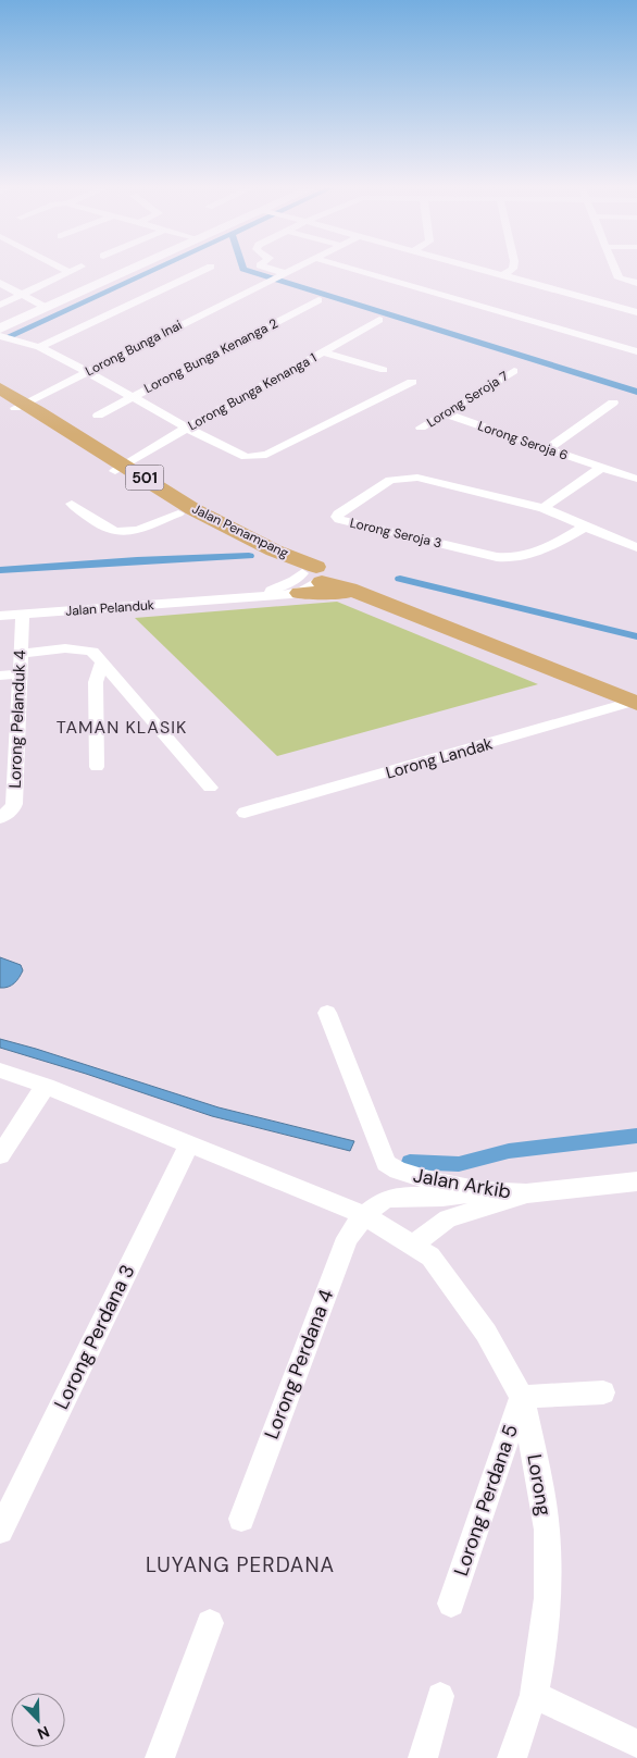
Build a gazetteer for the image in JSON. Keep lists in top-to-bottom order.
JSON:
{
  "streets": {
    "main road": ["501", "Jalan Penampang"],
    "street": [
      "Lorong Bunga Inai",
      "Lorong Bunga Kenanga 2",
      "Lorong Bunga Kenanga 1",
      "Lorong Seroja 7",
      "Lorong Seroja 6",
      "Lorong Seroja 3",
      "Jalan Pelanduk",
      "Lorong Pelanduk 4",
      "Lorong Landak",
      "Jalan Arkib",
      "Lorong Perdana 3",
      "Lorong Perdana 4",
      "Lorong",
      "Lorong Perdana 5"
    ]
  },
  "crossings": [
    ["Lorong Bunga Inai", "Jalan Penampang"],
    ["Lorong Bunga Kenanga 1", "Jalan Penampang"],
    ["Lorong Seroja 7", "Lorong Seroja 6"],
    ["Lorong Seroja 6", "Lorong Seroja 3"],
    ["Jalan Penampang", "Jalan Pelanduk"],
    ["Jalan Penampang", "Lorong Landak"],
    ["Jalan Pelanduk", "Lorong Pelanduk 4"],
    ["Jalan Arkib", "Lorong Perdana 4"],
    ["Lorong", "Lorong Perdana 5"]
  ],
  "districts": ["TAMAN KLASIK", "LUYANG PERDANA"],
  "north": "bottom right"
}
